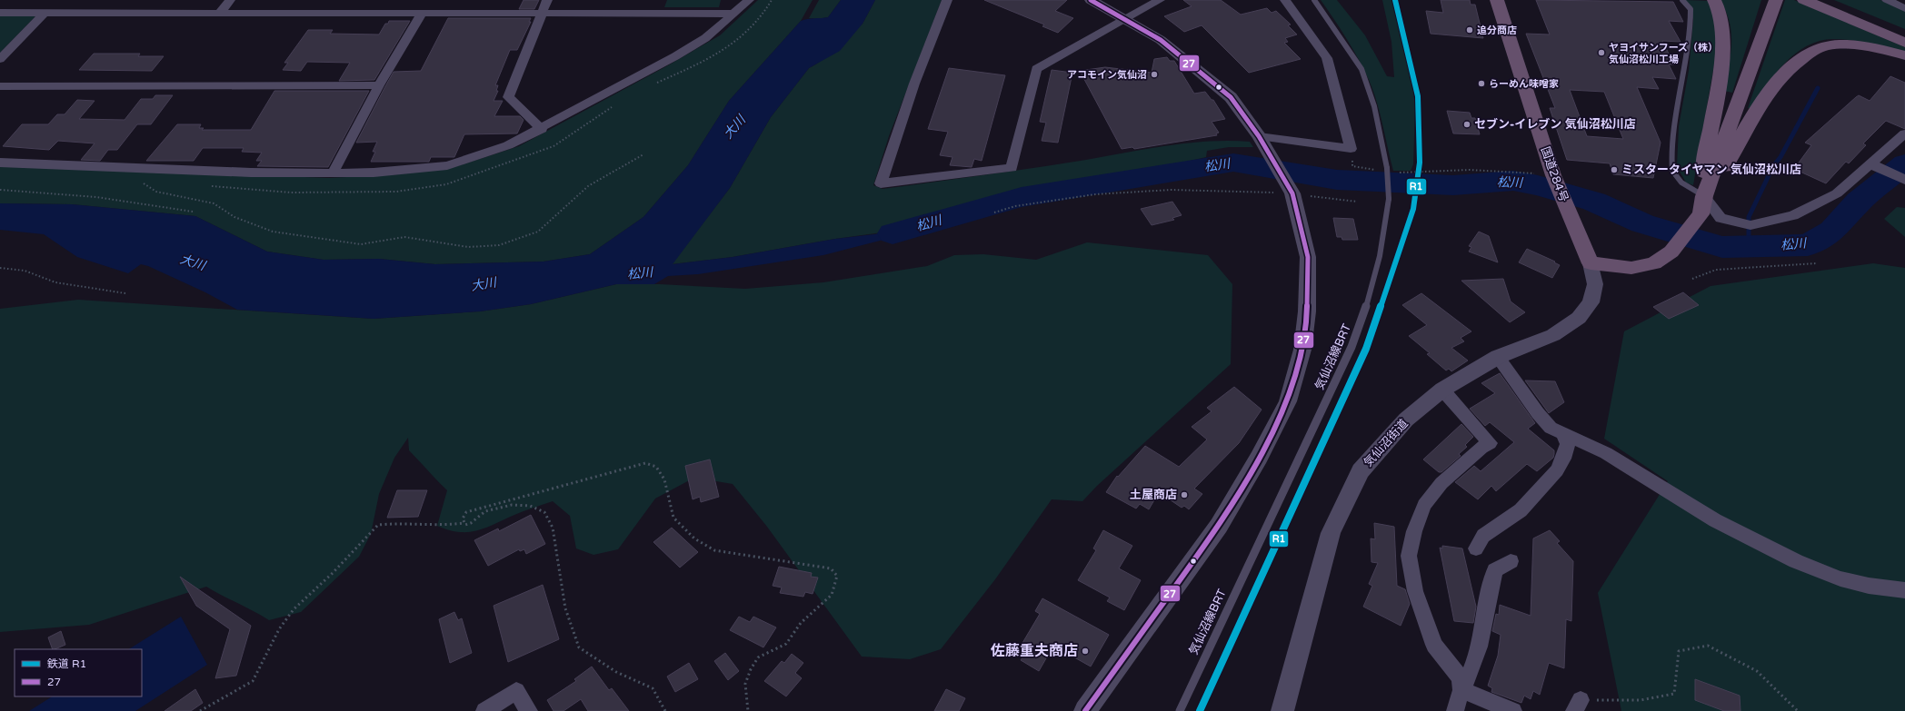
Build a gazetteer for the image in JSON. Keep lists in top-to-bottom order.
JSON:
{
  "streets": {
    "highway": ["国道284号"],
    "street": ["気仙沼街道"],
    "lane": ["気仙沼線BRT"]
  },
  "crossings": [
    ["国道284号", "気仙沼街道"]
  ],
  "water": ["大川", "松川"],
  "places": [
    "追分商店",
    "ヤヨイサンフーズ（株） 気仙沼松川工場",
    "アコモイン気仙沼",
    "らーめん味噌家",
    "セブン-イレブン 気仙沼松川店",
    "ミスタータイヤマン 気仙沼松川店",
    "土屋商店",
    "佐藤重夫商店"
  ],
  "lines": ["rail line R1", "transit line 27"],
  "legend": ["鉄道 R1", "27"]
}
